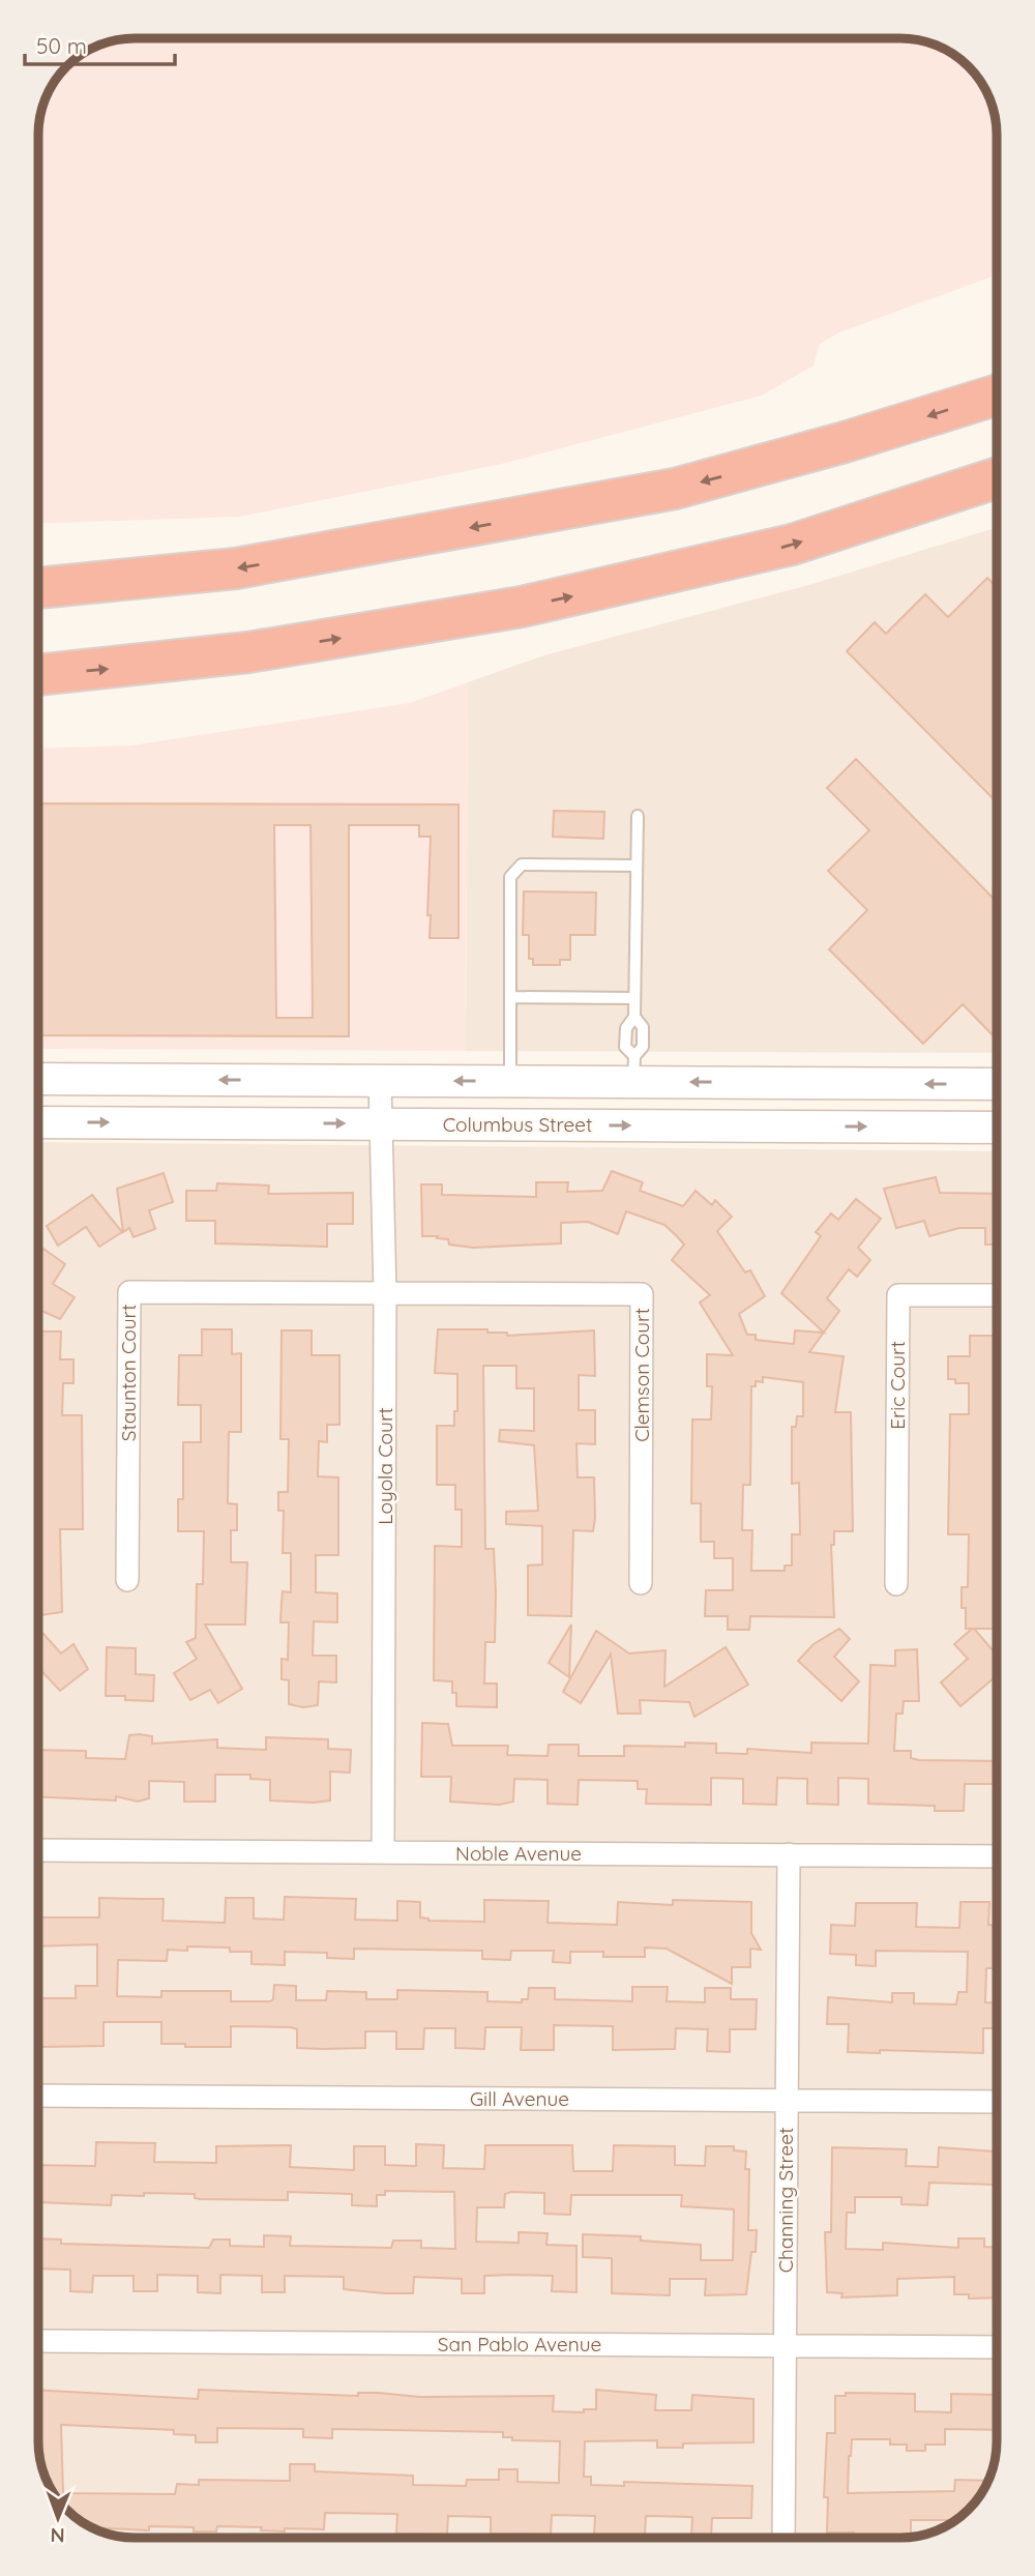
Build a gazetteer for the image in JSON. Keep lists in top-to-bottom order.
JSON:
{
  "streets": {
    "main road": ["Columbus Street"],
    "street": [
      "Staunton Court",
      "Clemson Court",
      "Eric Court",
      "Loyola Court",
      "Noble Avenue",
      "Gill Avenue",
      "Channing Street",
      "San Pablo Avenue"
    ]
  },
  "crossings": [
    ["Columbus Street", "Loyola Court"],
    ["Staunton Court", "Clemson Court"],
    ["Staunton Court", "Loyola Court"],
    ["Clemson Court", "Loyola Court"],
    ["Loyola Court", "Noble Avenue"],
    ["Noble Avenue", "Channing Street"],
    ["Gill Avenue", "Channing Street"],
    ["Channing Street", "San Pablo Avenue"]
  ],
  "scale_bar": "50 m",
  "north": "bottom"
}
